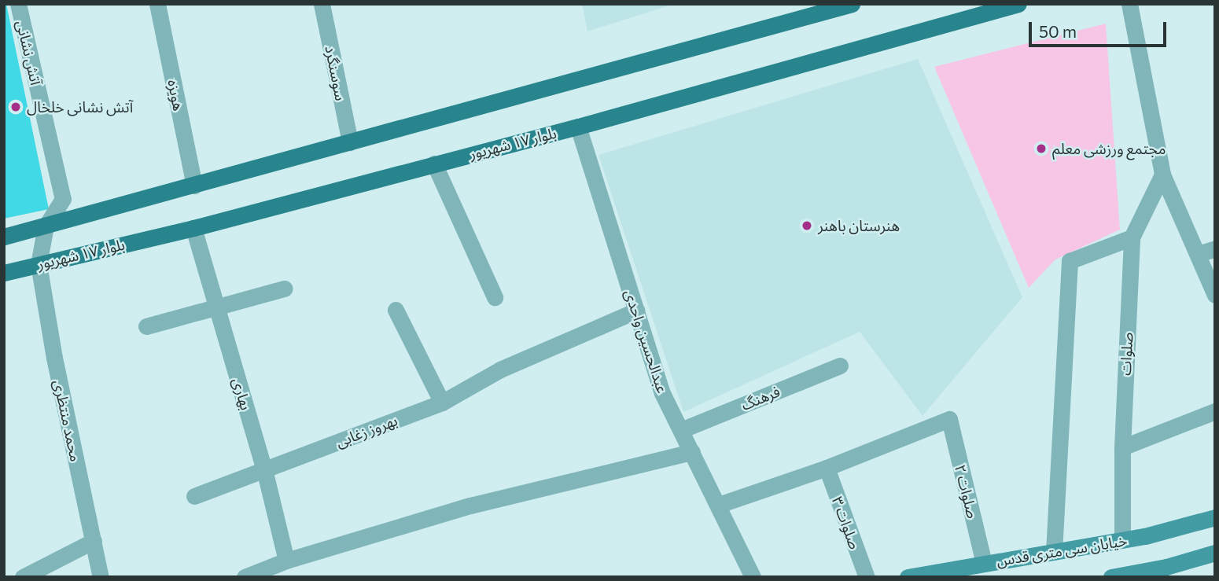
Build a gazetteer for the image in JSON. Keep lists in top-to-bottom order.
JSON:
{
  "streets": {
    "main road": ["بلوار ١٧ شهریور", "خیابان سی متری قدس"],
    "street": [
      "آتش نشانی",
      "سوسنگرد",
      "هویزه",
      "عبدالحسین واحدی",
      "صلوات",
      "بهاری",
      "فرهنگ",
      "محمد منتظری",
      "بهروز زغابی",
      "صلوات ۲",
      "صلوات ۳"
    ]
  },
  "crossings": [
    ["بلوار ١٧ شهریور", "عبدالحسین واحدی"],
    ["بلوار ١٧ شهریور", "بهاری"],
    ["بلوار ١٧ شهریور", "محمد منتظری"],
    ["عبدالحسین واحدی", "فرهنگ"],
    ["عبدالحسین واحدی", "بهروز زغابی"],
    ["صلوات", "خیابان سی متری قدس"],
    ["بهاری", "بهروز زغابی"],
    ["صلوات ۲", "صلوات ۳"],
    ["صلوات ۲", "خیابان سی متری قدس"]
  ],
  "places": ["آتش نشانی خلخال", "مجتمع ورزشی معلم", "هنرستان باهنر"],
  "scale_bar": "50 m"
}
